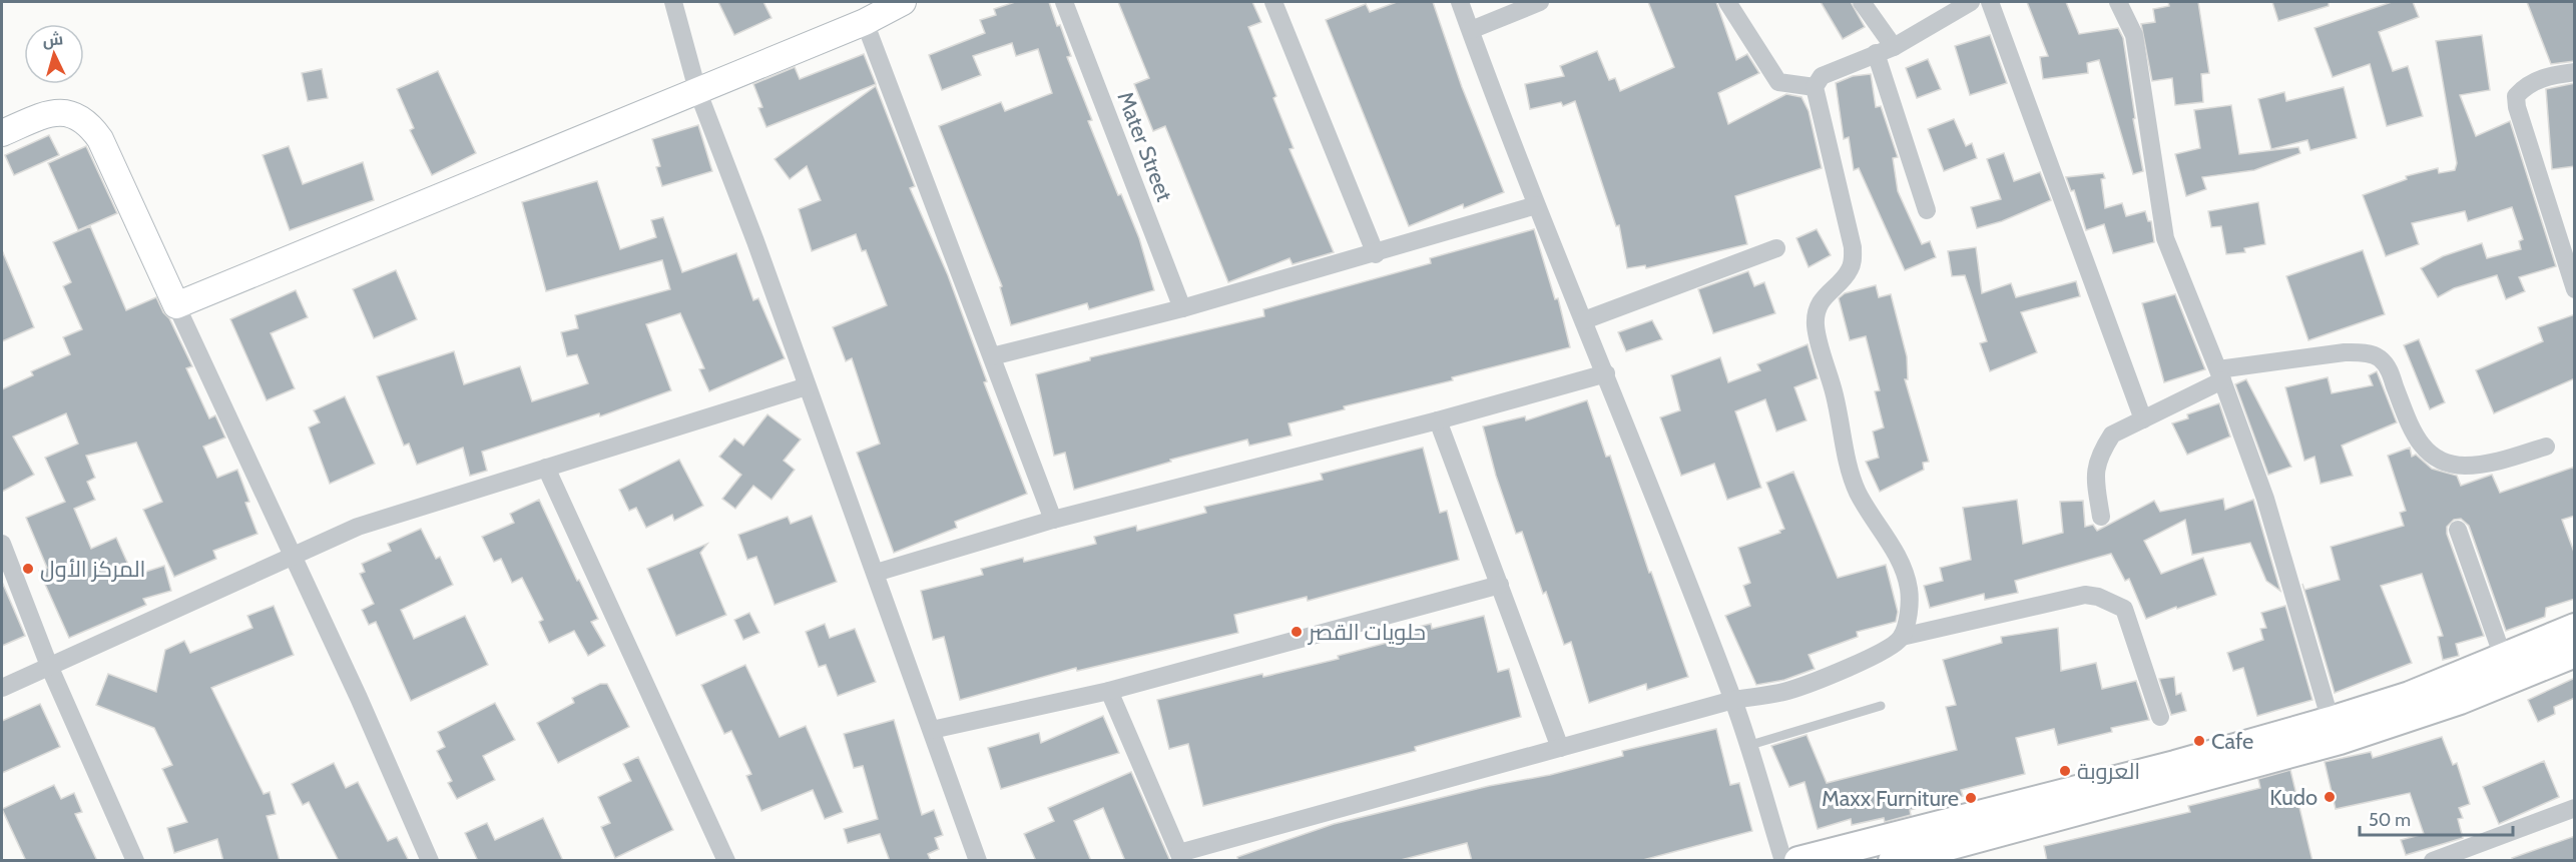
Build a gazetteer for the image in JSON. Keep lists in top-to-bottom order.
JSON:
{
  "streets": {
    "street": ["Mater Street"]
  },
  "places": [
    "المركز الأول",
    "حلويات القصر",
    "Cafe",
    "العروبة",
    "Kudo",
    "Maxx Furniture"
  ],
  "scale_bar": "50 m",
  "north": "top"
}
